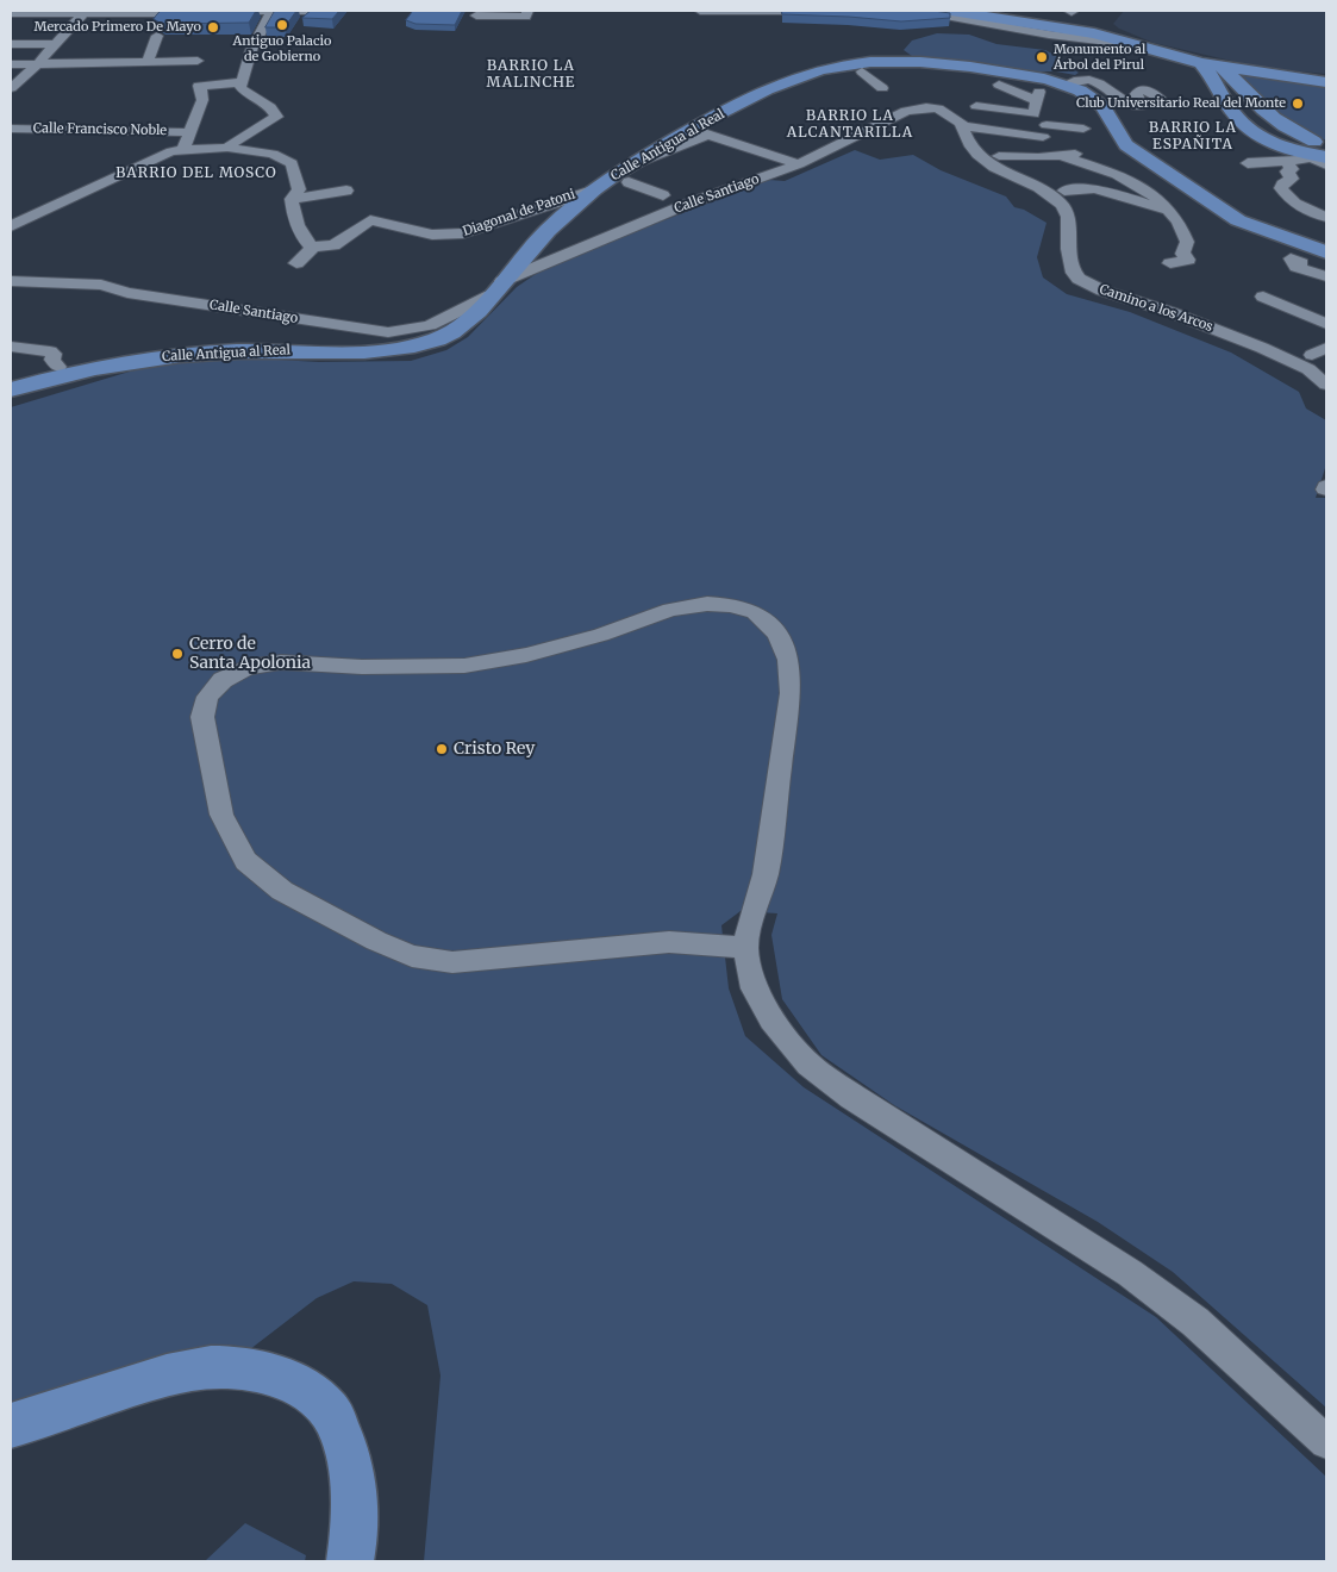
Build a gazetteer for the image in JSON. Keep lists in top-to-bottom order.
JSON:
{
  "streets": {
    "main road": ["Calle Antigua al Real"],
    "street": [
      "Calle Francisco Noble",
      "Calle Santiago",
      "Diagonal de Patoni",
      "Camino a los Arcos"
    ]
  },
  "crossings": [
    ["Calle Antigua al Real", "Calle Santiago"],
    ["Calle Antigua al Real", "Diagonal de Patoni"]
  ],
  "districts": [
    "BARRIO LA MALINCHE",
    "BARRIO LA ALCANTARILLA",
    "BARRIO LA ESPAÑITA",
    "BARRIO DEL MOSCO"
  ],
  "places": [
    "Antiguo Palacio de Gobierno",
    "Mercado Primero De Mayo",
    "Monumento al Árbol del Pirul",
    "Club Universitario Real del Monte",
    "Cerro de Santa Apolonia",
    "Cristo Rey"
  ]
}
